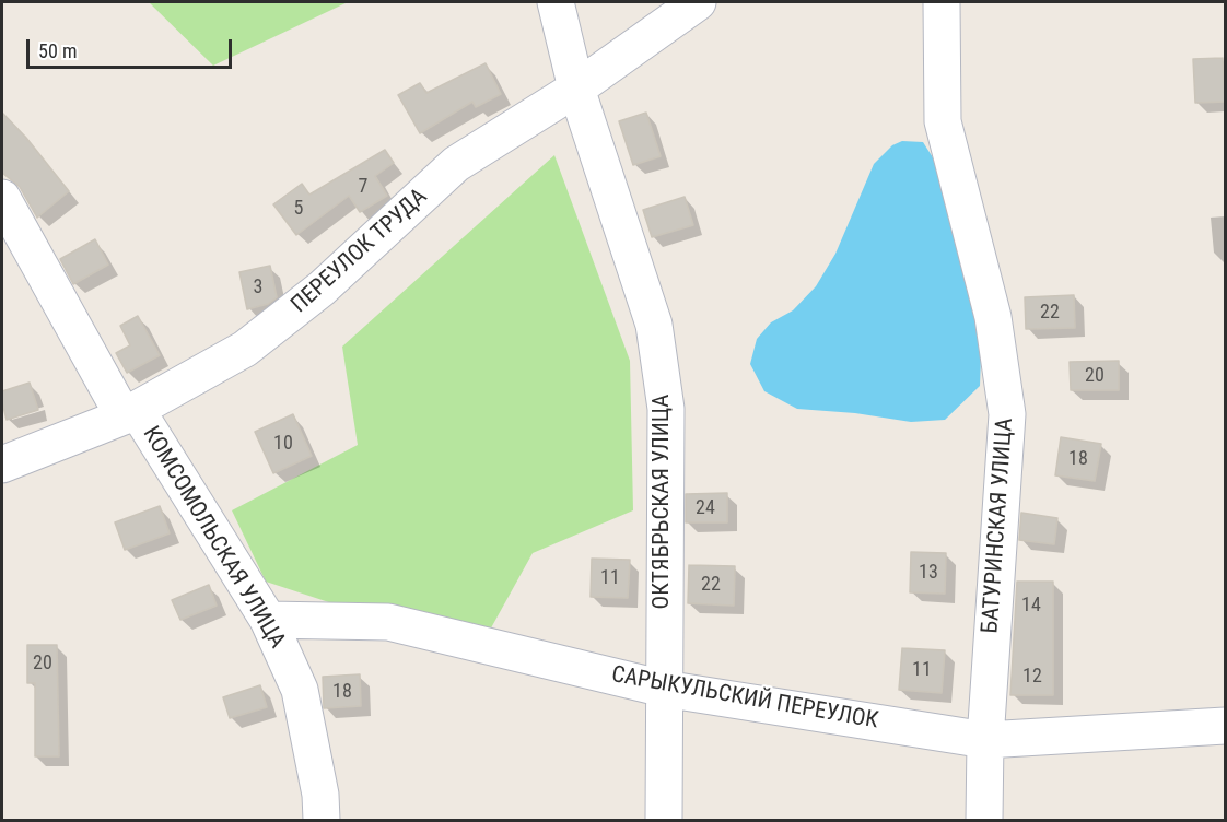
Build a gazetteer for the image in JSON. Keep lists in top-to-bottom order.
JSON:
{
  "streets": {
    "street": [
      "ПЕРЕУЛОК ТРУДА",
      "ОКТЯБРЬСКАЯ УЛИЦА",
      "БАТУРИНСКАЯ УЛИЦА",
      "КОМСОМОЛЬСКАЯ УЛИЦА",
      "САРЫКУЛЬСКИЙ ПЕРЕУЛОК"
    ]
  },
  "crossings": [
    ["ПЕРЕУЛОК ТРУДА", "ОКТЯБРЬСКАЯ УЛИЦА"],
    ["ПЕРЕУЛОК ТРУДА", "КОМСОМОЛЬСКАЯ УЛИЦА"],
    ["ОКТЯБРЬСКАЯ УЛИЦА", "САРЫКУЛЬСКИЙ ПЕРЕУЛОК"],
    ["БАТУРИНСКАЯ УЛИЦА", "САРЫКУЛЬСКИЙ ПЕРЕУЛОК"],
    ["КОМСОМОЛЬСКАЯ УЛИЦА", "САРЫКУЛЬСКИЙ ПЕРЕУЛОК"]
  ],
  "house_numbers": [
    "7",
    "5",
    "3",
    "22",
    "20",
    "10",
    "18",
    "24",
    "13",
    "11",
    "22",
    "14",
    "20",
    "11",
    "12",
    "18"
  ],
  "scale_bar": "50 m"
}
